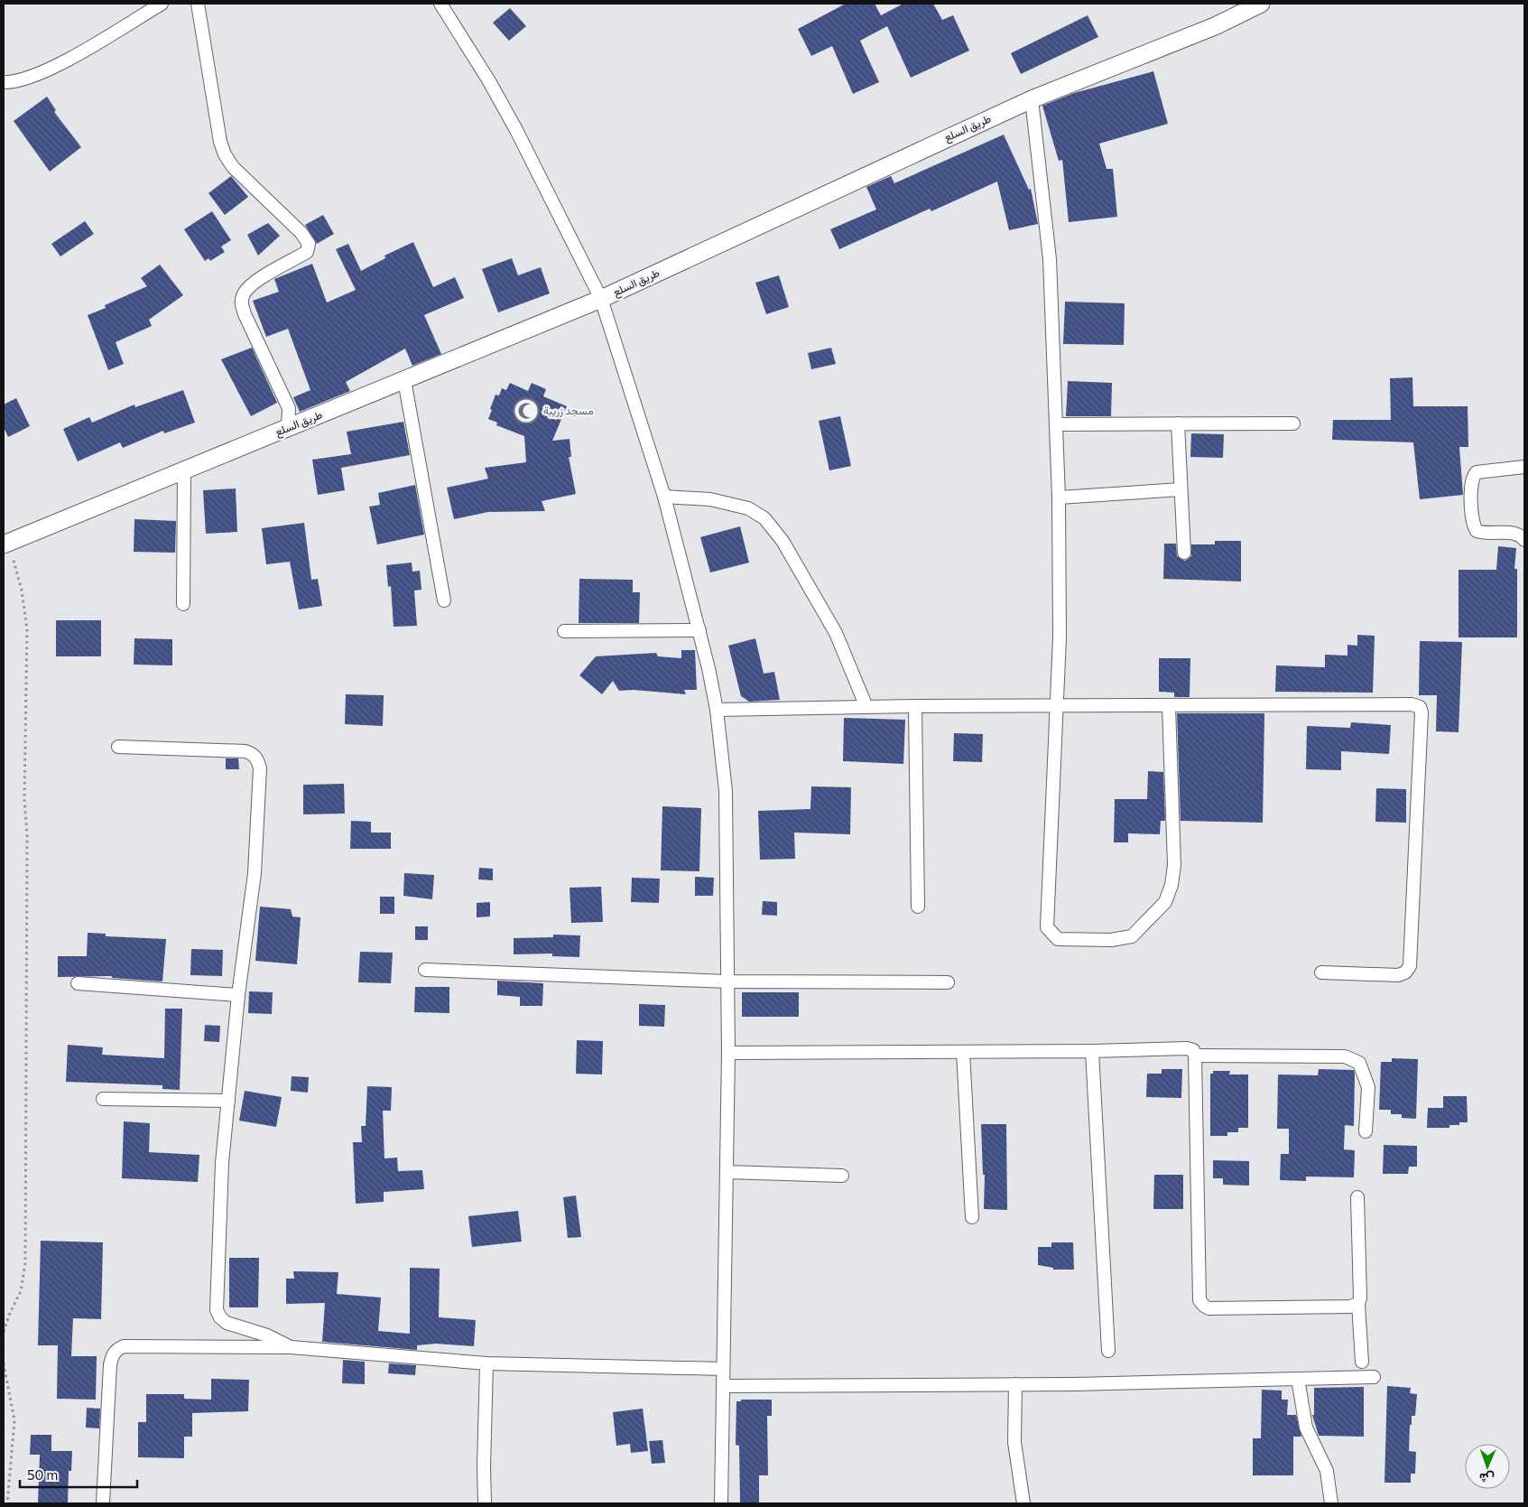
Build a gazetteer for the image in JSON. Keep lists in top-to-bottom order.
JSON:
{
  "streets": {
    "street": ["طريق السلع"]
  },
  "places": {
    "mosque": ["مسجد زريبة"]
  },
  "scale_bar": "50 m",
  "north": "bottom"
}
